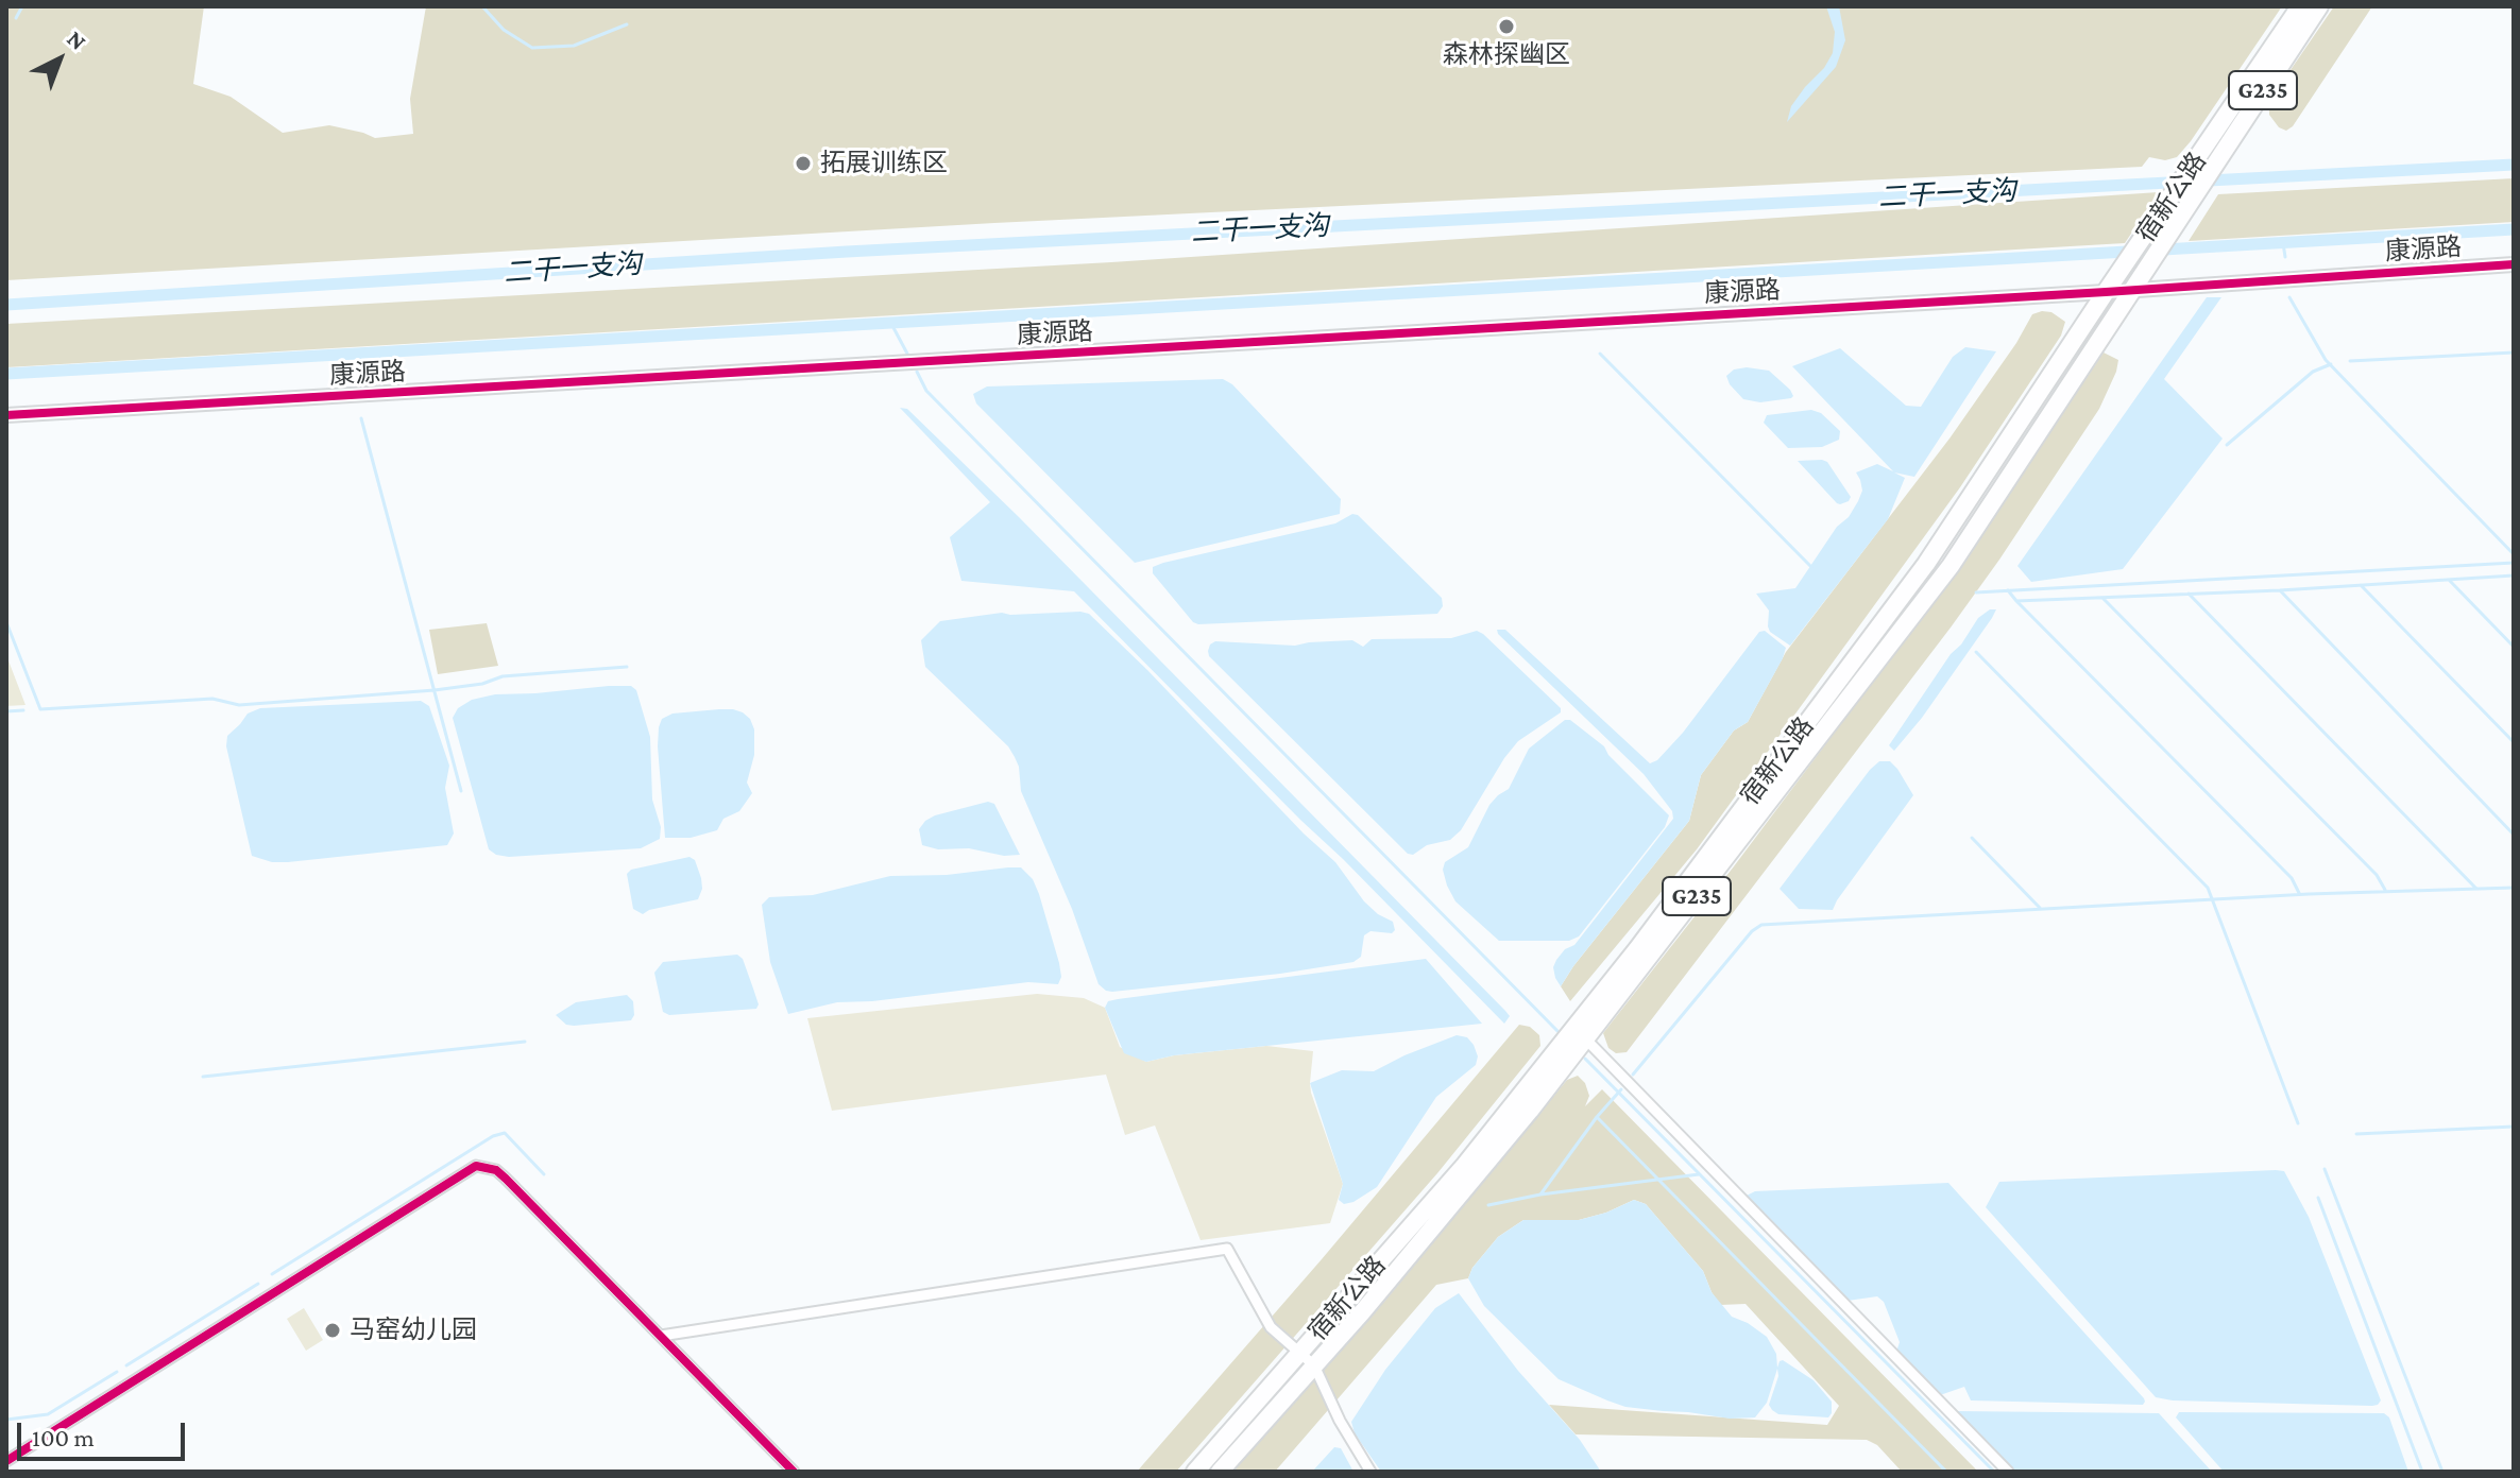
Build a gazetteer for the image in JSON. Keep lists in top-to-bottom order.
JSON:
{
  "streets": {
    "highway": ["G235", "宿新公路"],
    "street": ["康源路"]
  },
  "crossings": [
    ["宿新公路", "康源路"]
  ],
  "water": ["二干一支沟"],
  "places": ["森林探幽区", "拓展训练区", "马窑幼儿园"],
  "scale_bar": "100 m",
  "north": "top right"
}
